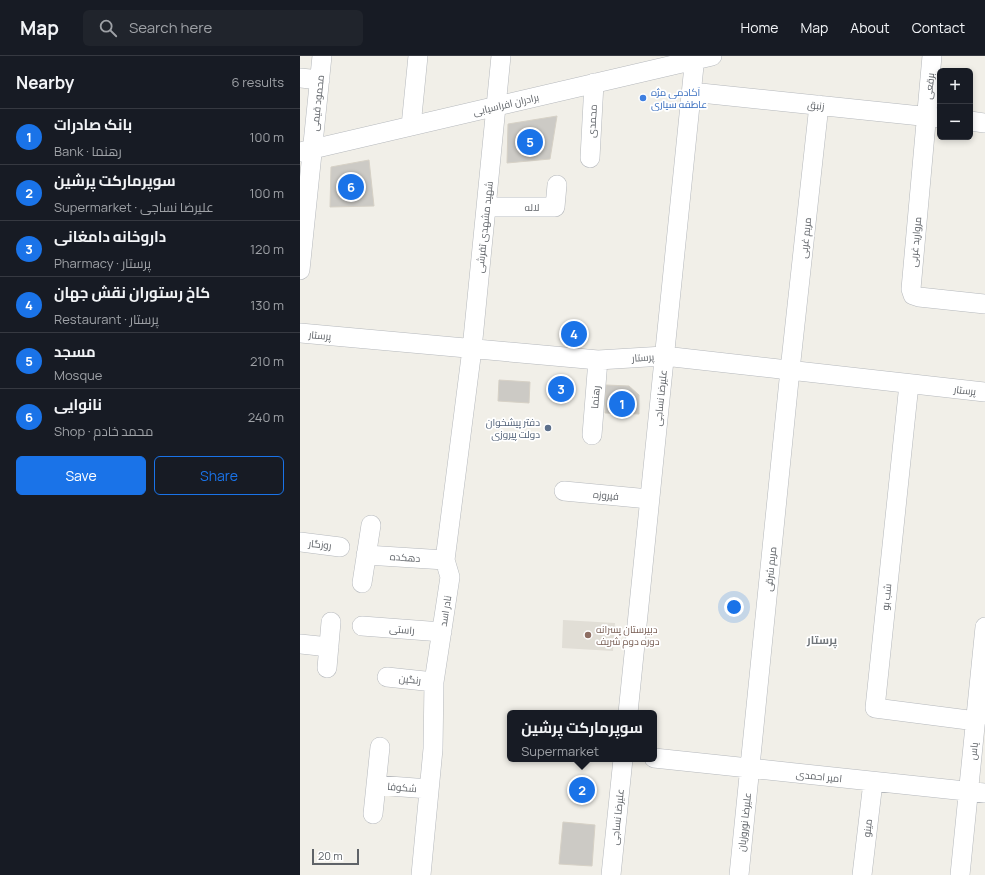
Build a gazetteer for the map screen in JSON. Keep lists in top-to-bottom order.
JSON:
{
  "streets": {
    "street": [
      "برقعی",
      "محمود قیمی",
      "برادران افراسیابی",
      "زنبق",
      "محمدی",
      "لاله",
      "شهید مشهدی تفرشی",
      "مریم غربی",
      "مروارید غربی",
      "پرستار",
      "رهنما",
      "علیرضا نساجی",
      "فیروزه",
      "روزگار",
      "دهکده",
      "مریم شرقی",
      "شب بو",
      "نادر اسد",
      "راستی",
      "رنگین",
      "یاس",
      "امیر احمدی",
      "شکوفا",
      "علیرضا نوروزیان",
      "مینو"
    ]
  },
  "crossings": [
    ["برقعی", "زنبق"],
    ["برقعی", "مروارید غربی"],
    ["محمود قیمی", "برادران افراسیابی"],
    ["برادران افراسیابی", "محمدی"],
    ["برادران افراسیابی", "شهید مشهدی تفرشی"],
    ["برادران افراسیابی", "علیرضا نساجی"],
    ["زنبق", "مریم غربی"],
    ["زنبق", "مروارید غربی"],
    ["زنبق", "علیرضا نساجی"],
    ["لاله", "شهید مشهدی تفرشی"],
    ["شهید مشهدی تفرشی", "پرستار"],
    ["شهید مشهدی تفرشی", "نادر اسد"],
    ["مریم غربی", "پرستار"],
    ["مریم غربی", "مریم شرقی"],
    ["پرستار", "رهنما"],
    ["پرستار", "علیرضا نساجی"],
    ["پرستار", "مریم شرقی"],
    ["پرستار", "شب بو"],
    ["پرستار", "نادر اسد"],
    ["علیرضا نساجی", "فیروزه"],
    ["دهکده", "نادر اسد"],
    ["مریم شرقی", "امیر احمدی"],
    ["مریم شرقی", "علیرضا نوروزیان"],
    ["شب بو", "یاس"],
    ["نادر اسد", "راستی"],
    ["نادر اسد", "رنگین"],
    ["نادر اسد", "شکوفا"],
    ["یاس", "امیر احمدی"],
    ["امیر احمدی", "علیرضا نوروزیان"],
    ["امیر احمدی", "مینو"]
  ],
  "districts": ["پرستار"],
  "places": ["آکادمی مژه عاطفه سیاری", "دفتر پیشخوان دولت پیروزی", "دبیرستان پسرانه دوره دوم شریف"],
  "scale_bar": "20 m",
  "page": {
    "header": "Map",
    "search": "Search here",
    "nav": [
      "Home",
      "Map",
      "About",
      "Contact"
    ],
    "heading": ["Nearby", "6 results"],
    "map_buttons": ["+", "−"],
    "list": [
      {
        "mark": "1",
        "name": "بانک صادرات",
        "note": "Bank · رهنما",
        "value": "100 m"
      },
      {
        "mark": "2",
        "name": "سوپرمارکت پرشین",
        "note": "Supermarket · علیرضا نساجی",
        "value": "100 m"
      },
      {
        "mark": "3",
        "name": "داروخانه دامغانی",
        "note": "Pharmacy · پرستار",
        "value": "120 m"
      },
      {
        "mark": "4",
        "name": "کاخ رستوران نقش جهان",
        "note": "Restaurant · پرستار",
        "value": "130 m"
      },
      {
        "mark": "5",
        "name": "مسجد",
        "note": "Mosque",
        "value": "210 m"
      },
      {
        "mark": "6",
        "name": "نانوایی",
        "note": "Shop · محمد خادم",
        "value": "240 m"
      }
    ],
    "pins": [
      "5",
      "6",
      "4",
      "3",
      "1",
      "2"
    ],
    "buttons": ["Save", "Share"],
    "popup": ["سوپرمارکت پرشین", "Supermarket"],
    "scale": "20 m"
  }
}
